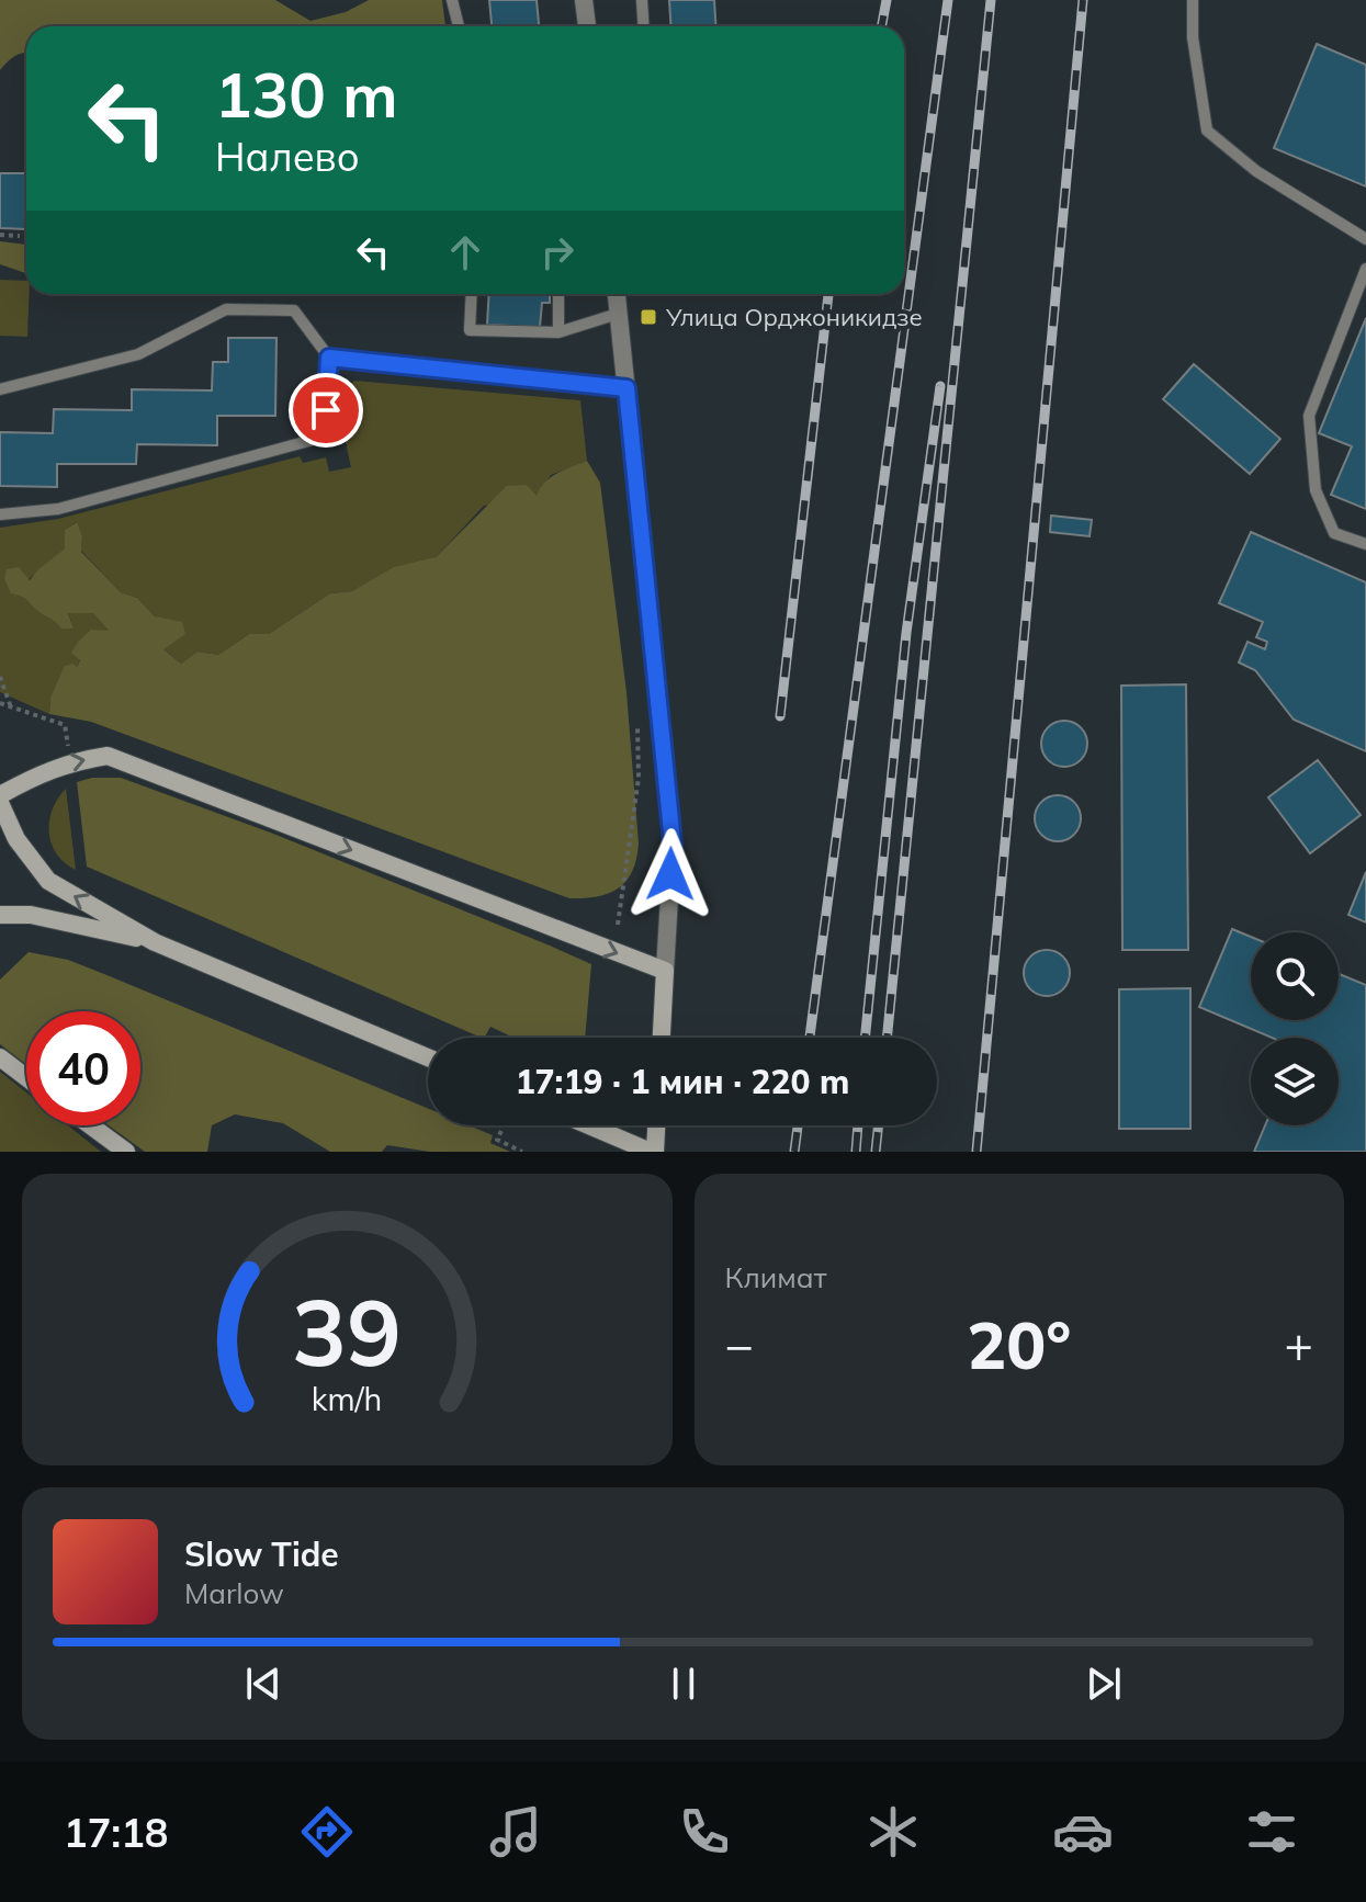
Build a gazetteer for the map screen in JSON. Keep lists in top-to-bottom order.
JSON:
{
  "places": {
    "transit": ["Улица Орджоникидзе"]
  },
  "page": {
    "turn": ["130 m", "Налево"],
    "limit": "40",
    "trip": "17:19 · 1 мин · 220 m",
    "tile": "Климат",
    "heat": ["−", "20°", "+"],
    "song": ["Slow Tide", "Marlow"],
    "tabs": "17:18",
    "gauge": ["39", "km/h"]
  }
}
